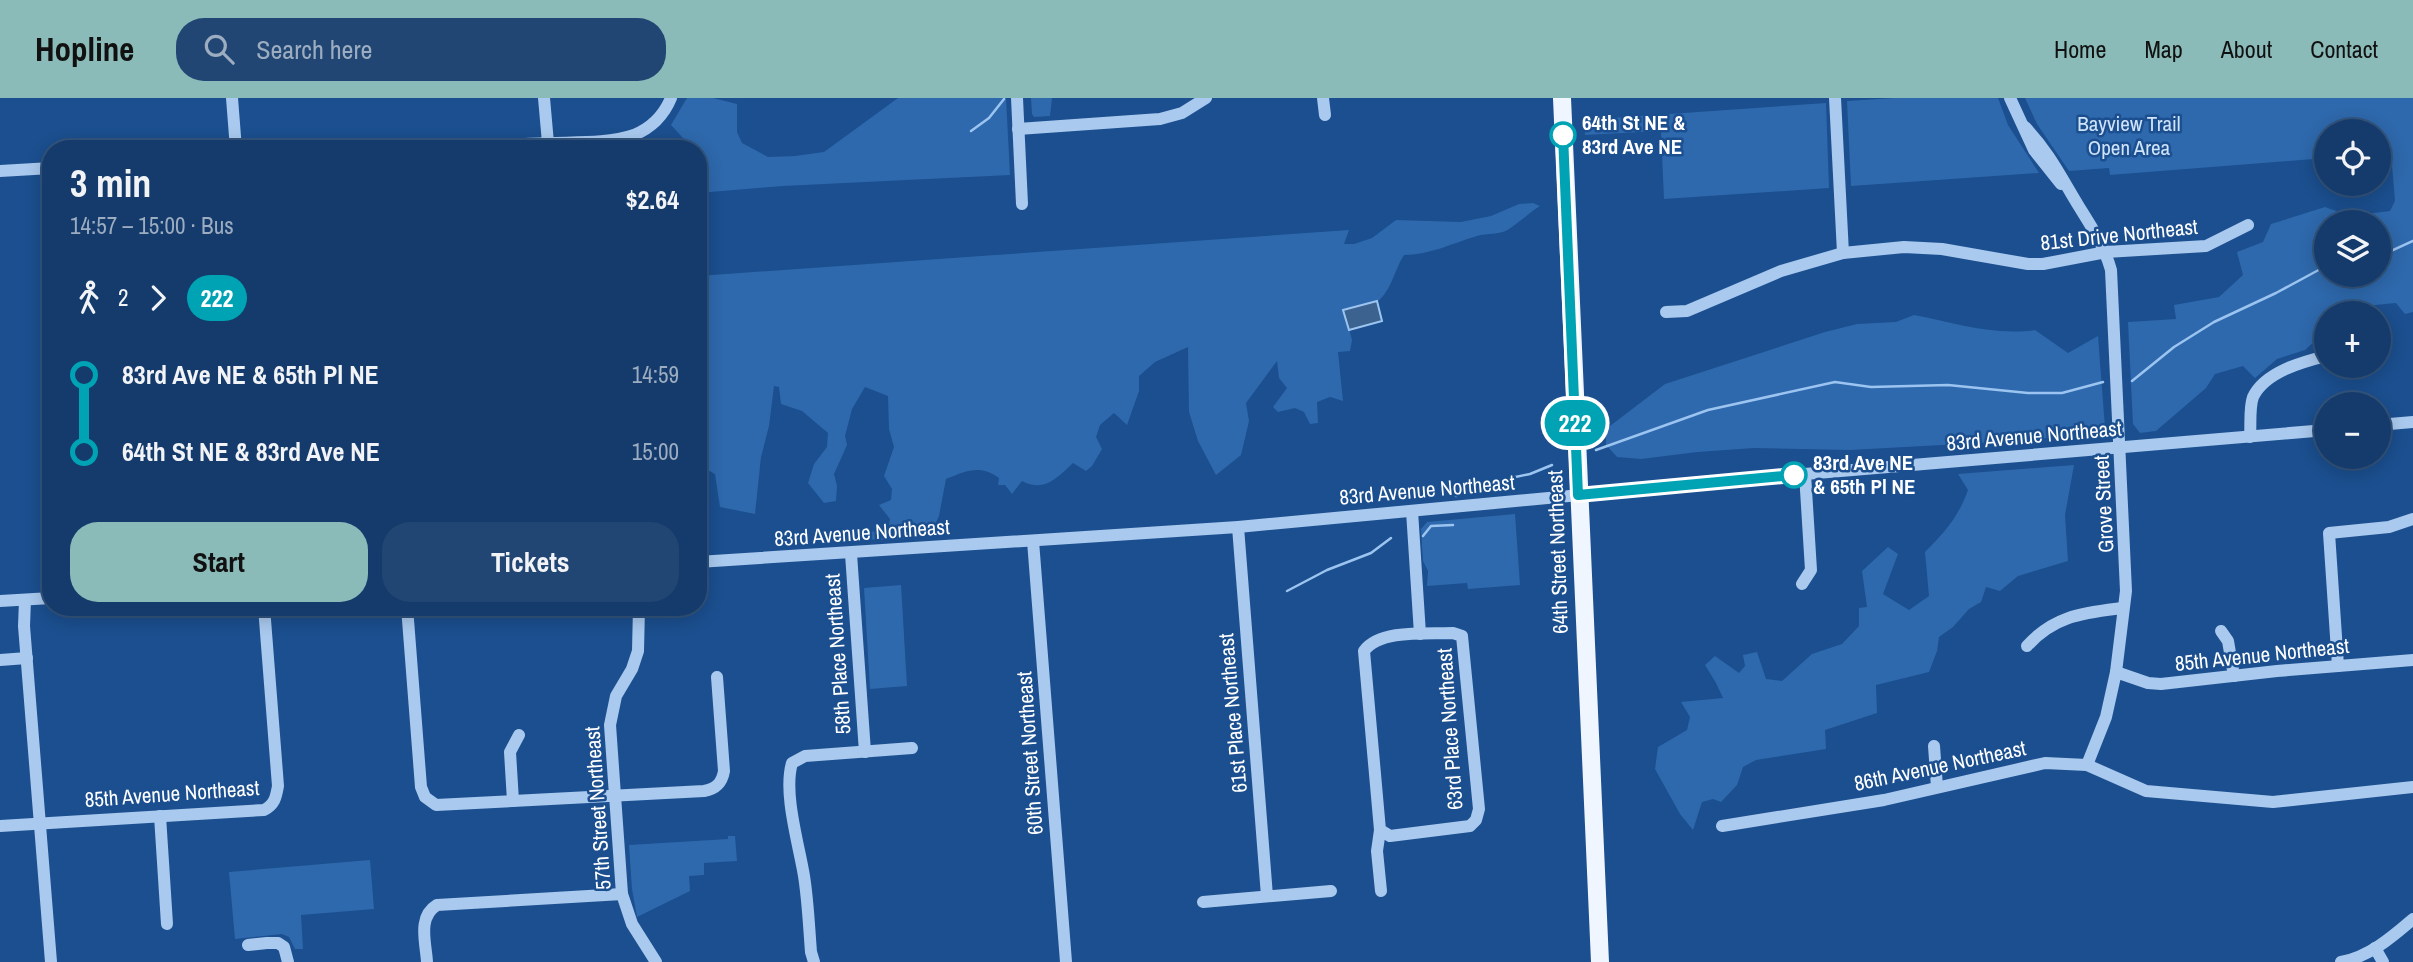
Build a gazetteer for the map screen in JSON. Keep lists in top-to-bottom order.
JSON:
{
  "streets": {
    "main road": ["64th Street Northeast"],
    "street": [
      "81st Drive Northeast",
      "83rd Avenue Northeast",
      "Grove Street",
      "58th Place Northeast",
      "85th Avenue Northeast",
      "61st Place Northeast",
      "63rd Place Northeast",
      "60th Street Northeast",
      "86th Avenue Northeast",
      "57th Street Northeast"
    ]
  },
  "crossings": [
    ["81st Drive Northeast", "Grove Street"],
    ["83rd Avenue Northeast", "Grove Street"],
    ["83rd Avenue Northeast", "64th Street Northeast"],
    ["83rd Avenue Northeast", "58th Place Northeast"],
    ["83rd Avenue Northeast", "61st Place Northeast"],
    ["83rd Avenue Northeast", "60th Street Northeast"],
    ["Grove Street", "85th Avenue Northeast"],
    ["Grove Street", "86th Avenue Northeast"]
  ],
  "parks": ["Bayview Trail Open Area"],
  "places": ["64th St NE & 83rd Ave NE", "83rd Ave NE & 65th Pl NE"],
  "lines": ["bus line 222"],
  "page": {
    "header": "Hopline",
    "search": "Search here",
    "nav": [
      "Home",
      "Map",
      "About",
      "Contact"
    ],
    "on_map": "222",
    "map_buttons": ["+", "−"],
    "heading": ["3 min", "14:57 – 15:00 · Bus", "$2.64"],
    "legs": ["2", "222"],
    "list": [
      {
        "name": "83rd Ave NE & 65th Pl NE",
        "value": "14:59"
      },
      {
        "name": "64th St NE & 83rd Ave NE",
        "value": "15:00"
      }
    ],
    "buttons": ["Start", "Tickets"]
  }
}
